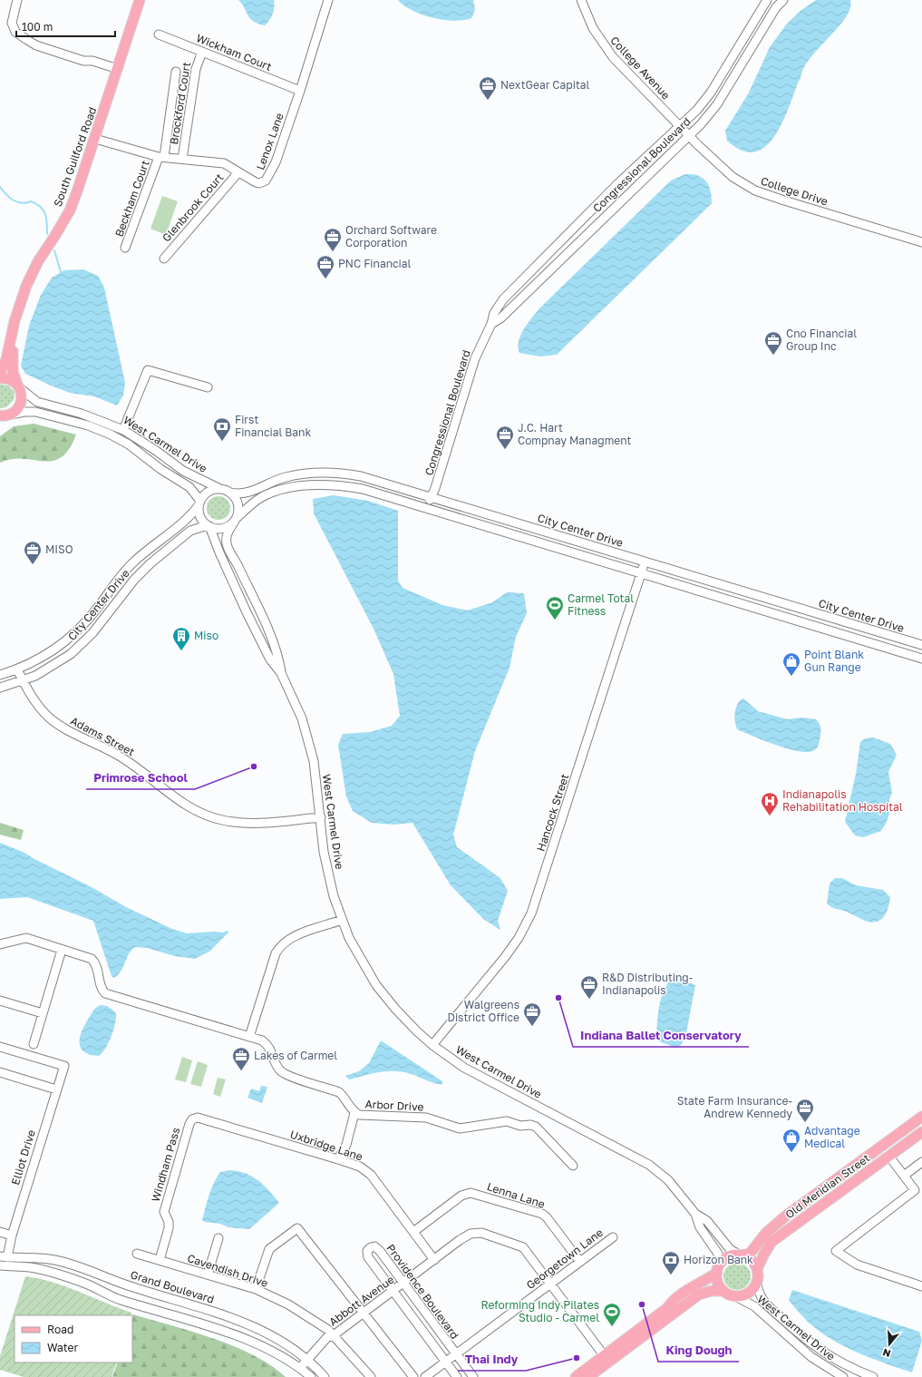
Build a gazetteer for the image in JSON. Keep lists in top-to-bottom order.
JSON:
{
  "streets": {
    "main road": ["South Guilford Road", "Old Meridian Street"],
    "street": [
      "Wickham Court",
      "College Avenue",
      "Brockford Court",
      "Lenox Lane",
      "Congressional Boulevard",
      "College Drive",
      "Beckham Court",
      "Glenbrook Court",
      "West Carmel Drive",
      "City Center Drive",
      "Adams Street",
      "Hancock Street",
      "Arbor Drive",
      "Uxbridge Lane",
      "Elliot Drive",
      "Windham Pass",
      "Lenna Lane",
      "Georgetown Lane",
      "Cavendish Drive",
      "Grand Boulevard",
      "Providence Boulevard",
      "Abbott Avenue"
    ]
  },
  "crossings": [
    ["Wickham Court", "Brockford Court"],
    ["Wickham Court", "Lenox Lane"],
    ["College Avenue", "Congressional Boulevard"],
    ["College Avenue", "College Drive"],
    ["Brockford Court", "Lenox Lane"],
    ["Brockford Court", "Beckham Court"],
    ["Lenox Lane", "South Guilford Road"],
    ["Lenox Lane", "Beckham Court"],
    ["Lenox Lane", "Glenbrook Court"],
    ["South Guilford Road", "West Carmel Drive"],
    ["Congressional Boulevard", "College Drive"],
    ["Congressional Boulevard", "City Center Drive"],
    ["West Carmel Drive", "City Center Drive"],
    ["West Carmel Drive", "Adams Street"],
    ["West Carmel Drive", "Hancock Street"],
    ["West Carmel Drive", "Old Meridian Street"],
    ["City Center Drive", "Adams Street"],
    ["City Center Drive", "Hancock Street"],
    ["Uxbridge Lane", "Windham Pass"],
    ["Uxbridge Lane", "Lenna Lane"],
    ["Uxbridge Lane", "Abbott Avenue"],
    ["Elliot Drive", "Grand Boulevard"],
    ["Windham Pass", "Cavendish Drive"],
    ["Lenna Lane", "Georgetown Lane"],
    ["Georgetown Lane", "Providence Boulevard"],
    ["Georgetown Lane", "Abbott Avenue"],
    ["Cavendish Drive", "Abbott Avenue"],
    ["Grand Boulevard", "Abbott Avenue"],
    ["Providence Boulevard", "Abbott Avenue"]
  ],
  "places": {
    "office": [
      "NextGear Capital",
      "Orchard Software Corporation",
      "PNC Financial",
      "Cno Financial Group Inc",
      "J.C. Hart Compnay Managment",
      "MISO",
      "R&D Distributing- Indianapolis",
      "Walgreens District Office",
      "Lakes of Carmel",
      "State Farm Insurance- Andrew Kennedy"
    ],
    "bank": ["First Financial Bank", "Horizon Bank"],
    "sports": ["Carmel Total Fitness", "Reforming Indy Pilates Studio - Carmel"],
    "building": ["Miso"],
    "shop": ["Point Blank Gun Range", "Advantage Medical"],
    "other": [
      "Primrose School",
      "Indiana Ballet Conservatory",
      "King Dough",
      "Thai Indy"
    ],
    "hospital": ["Indianapolis Rehabilitation Hospital"]
  },
  "legend": ["Road", "Water"],
  "scale_bar": "100 m",
  "north": "bottom"
}
